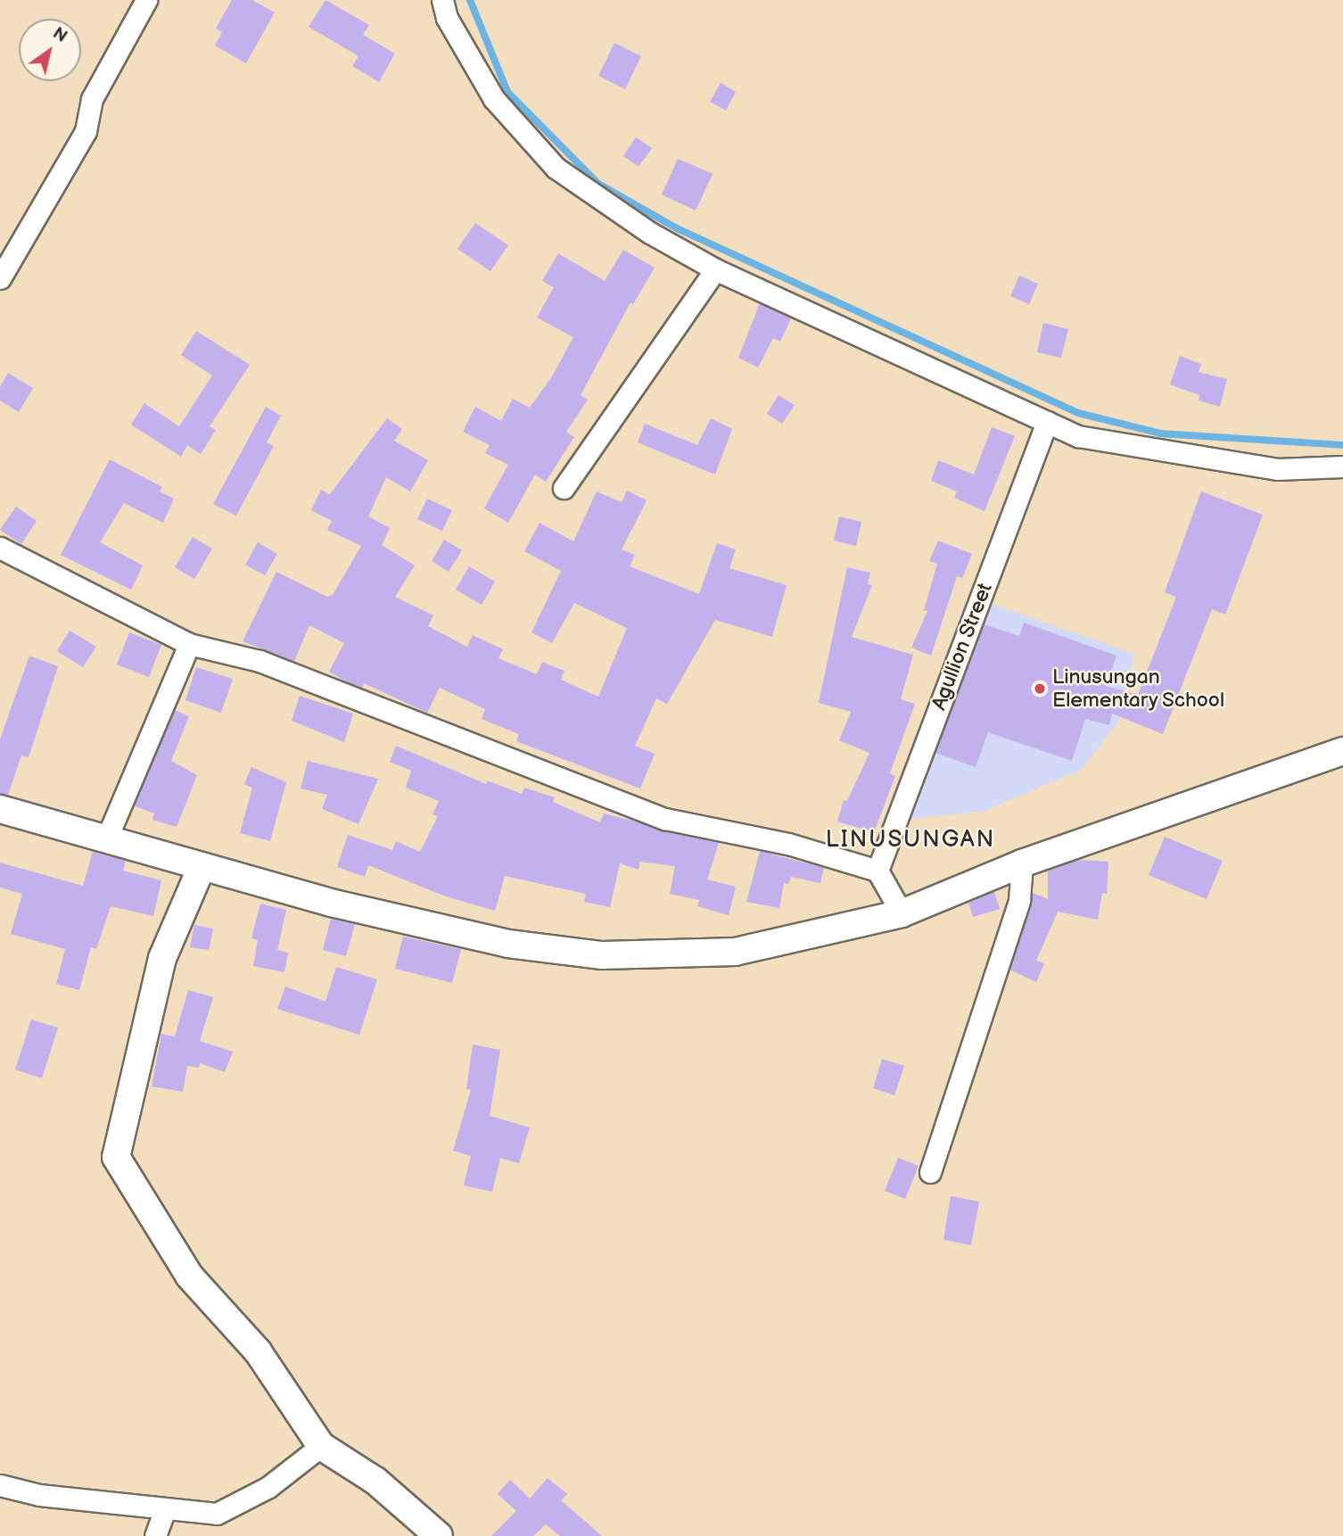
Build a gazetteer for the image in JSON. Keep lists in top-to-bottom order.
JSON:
{
  "streets": {
    "street": ["Agullion Street"]
  },
  "districts": ["LINUSUNGAN"],
  "places": ["Linusungan Elementary School"],
  "north": "top right"
}
